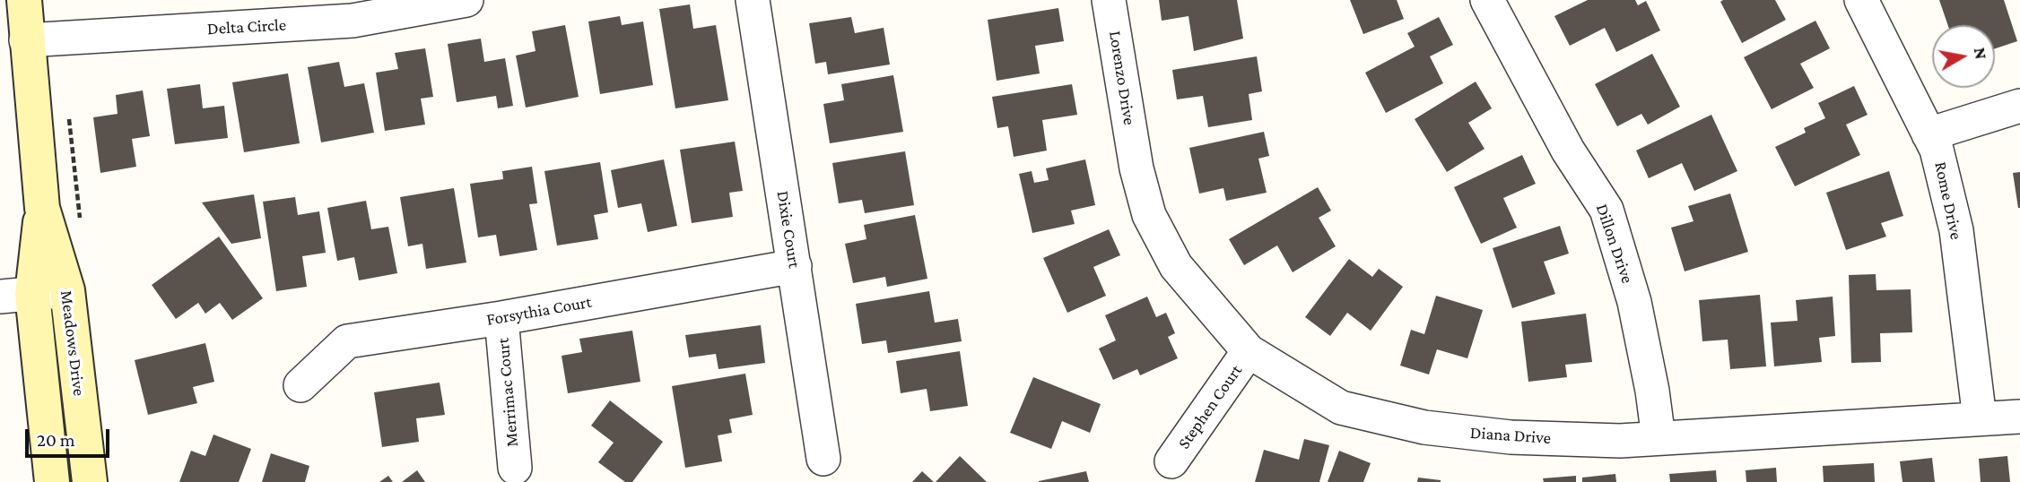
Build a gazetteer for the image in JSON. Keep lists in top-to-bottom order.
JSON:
{
  "streets": {
    "street": [
      "Delta Circle",
      "Lorenzo Drive",
      "Rome Drive",
      "Dixie Court",
      "Dillon Drive",
      "Forsythia Court",
      "Meadows Drive",
      "Merrimac Court",
      "Stephen Court",
      "Diana Drive"
    ]
  },
  "crossings": [
    ["Delta Circle", "Meadows Drive"],
    ["Lorenzo Drive", "Diana Drive"],
    ["Rome Drive", "Diana Drive"],
    ["Dixie Court", "Forsythia Court"],
    ["Dillon Drive", "Diana Drive"],
    ["Forsythia Court", "Merrimac Court"],
    ["Stephen Court", "Diana Drive"]
  ],
  "scale_bar": "20 m",
  "north": "right"
}
